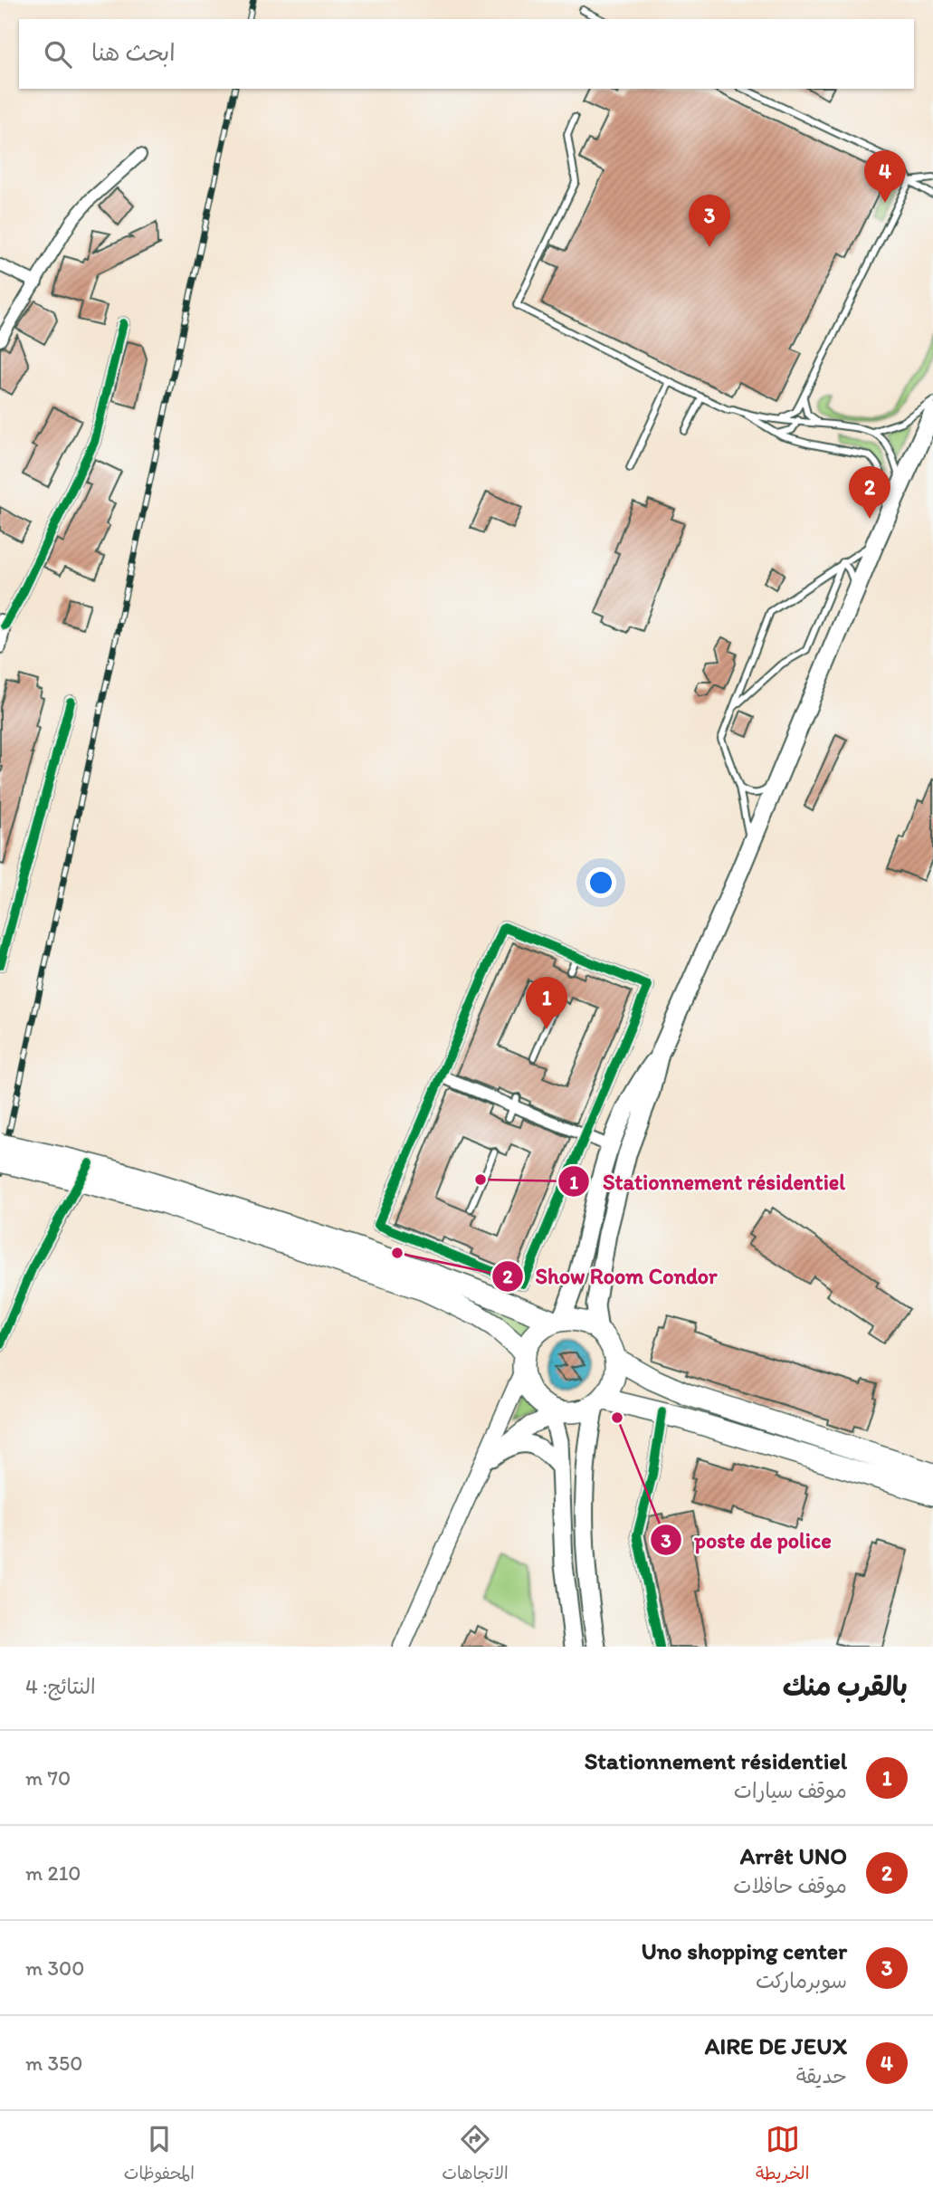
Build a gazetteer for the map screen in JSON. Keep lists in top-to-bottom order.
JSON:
{
  "places": ["Stationnement résidentiel", "Show Room Condor", "poste de police"],
  "page": {
    "search": "ابحث هنا",
    "pins": [
      "4",
      "3",
      "2",
      "1"
    ],
    "heading": ["بالقرب منك", "النتائج: 4"],
    "list": [
      {
        "mark": "1",
        "name": "Stationnement résidentiel",
        "note": "موقف سيارات",
        "value": "70 m"
      },
      {
        "mark": "2",
        "name": "Arrêt UNO",
        "note": "موقف حافلات",
        "value": "210 m"
      },
      {
        "mark": "3",
        "name": "Uno shopping center",
        "note": "سوبرماركت",
        "value": "300 m"
      },
      {
        "mark": "4",
        "name": "AIRE DE JEUX",
        "note": "حديقة",
        "value": "350 m"
      }
    ],
    "nav": ["الخريطة", "الاتجاهات", "المحفوظات"]
  }
}
